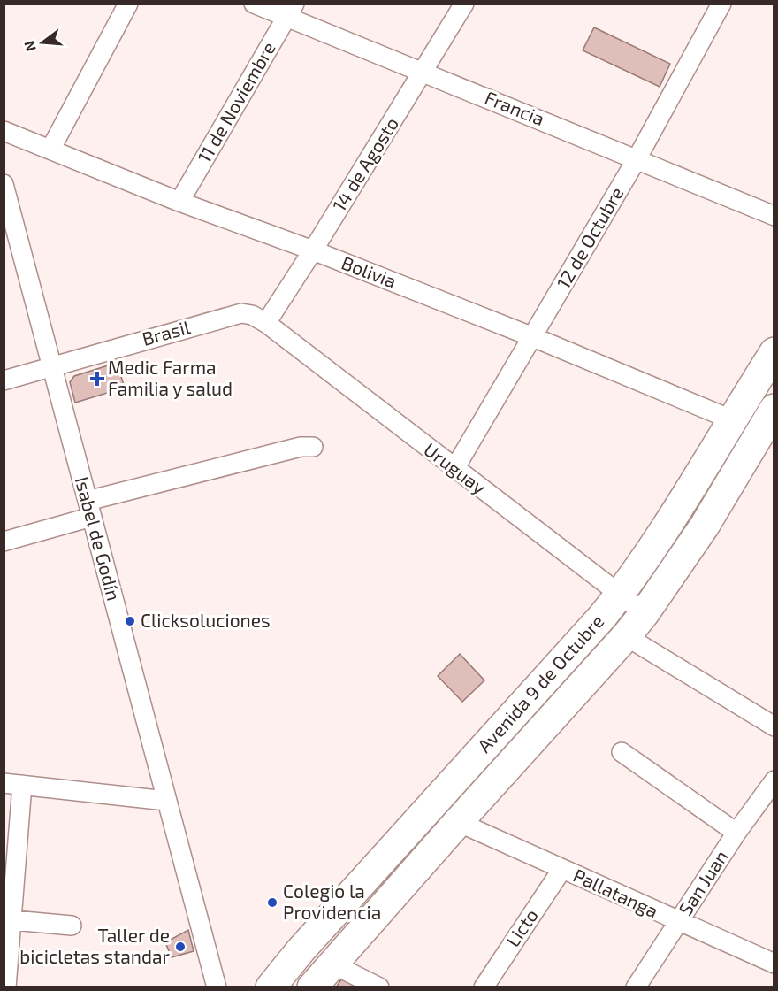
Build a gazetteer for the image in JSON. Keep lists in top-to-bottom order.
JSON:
{
  "streets": {
    "main road": ["Avenida 9 de Octubre"],
    "street": [
      "11 de Noviembre",
      "Francia",
      "14 de Agosto",
      "12 de Octubre",
      "Bolivia",
      "Brasil",
      "Uruguay",
      "Isabel de Godín",
      "San Juan",
      "Pallatanga",
      "Licto"
    ]
  },
  "crossings": [
    ["11 de Noviembre", "Francia"],
    ["11 de Noviembre", "Bolivia"],
    ["Francia", "14 de Agosto"],
    ["Francia", "12 de Octubre"],
    ["14 de Agosto", "Bolivia"],
    ["14 de Agosto", "Brasil"],
    ["14 de Agosto", "Uruguay"],
    ["12 de Octubre", "Bolivia"],
    ["12 de Octubre", "Uruguay"],
    ["Bolivia", "Avenida 9 de Octubre"],
    ["Brasil", "Uruguay"],
    ["Brasil", "Isabel de Godín"],
    ["Uruguay", "Avenida 9 de Octubre"],
    ["Avenida 9 de Octubre", "Pallatanga"],
    ["San Juan", "Pallatanga"],
    ["Pallatanga", "Licto"]
  ],
  "places": {
    "health": ["Medic Farma Familia y salud"],
    "other": ["Clicksoluciones", "Colegio la Providencia", "Taller de bicicletas standar"]
  },
  "north": "left"
}
